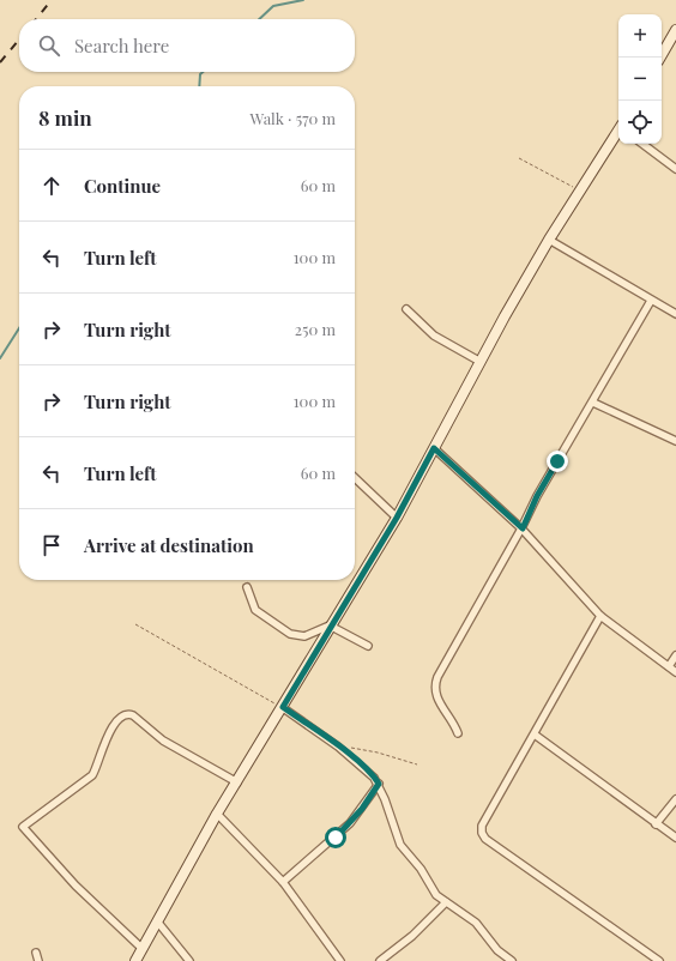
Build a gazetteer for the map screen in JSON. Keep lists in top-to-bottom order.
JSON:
{
  "page": {
    "map_buttons": ["+", "−"],
    "search": "Search here",
    "heading": ["8 min", "Walk · 570 m"],
    "list": [
      ["Continue", "60 m"],
      ["Turn left", "100 m"],
      ["Turn right", "250 m"],
      ["Turn right", "100 m"],
      ["Turn left", "60 m"],
      "Arrive at destination"
    ]
  }
}
